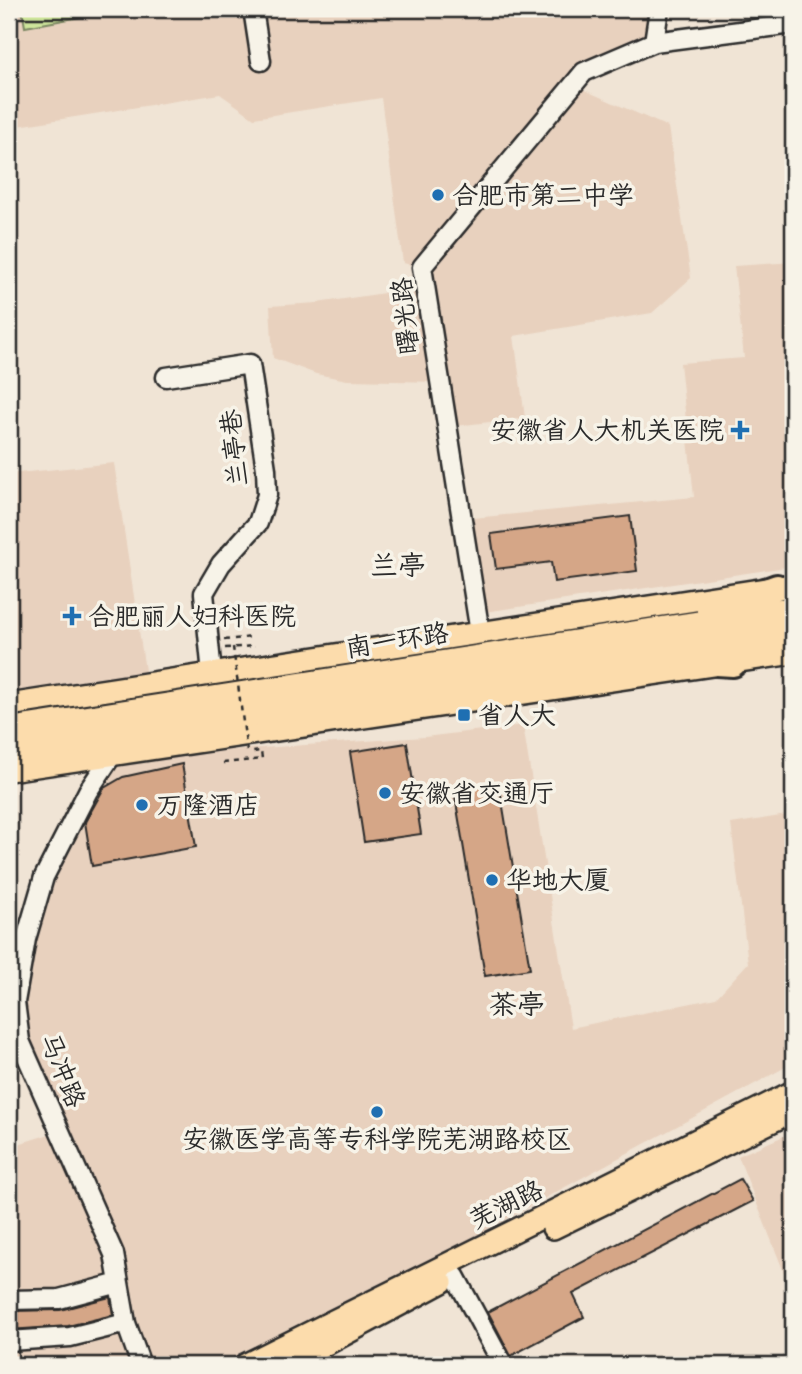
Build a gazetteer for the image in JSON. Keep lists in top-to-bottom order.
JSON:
{
  "streets": {
    "highway": ["南一环路"],
    "main road": ["芜湖路"],
    "street": ["曙光路", "兰亭巷", "马冲路"]
  },
  "districts": ["兰亭", "茶亭"],
  "places": {
    "other": [
      "合肥市第二中学",
      "安徽省交通厅",
      "万隆酒店",
      "华地大厦",
      "安徽医学高等专科学院芜湖路校区"
    ],
    "health": ["安徽省人大机关医院", "合肥丽人妇科医院"],
    "transit": ["省人大"]
  }
}
